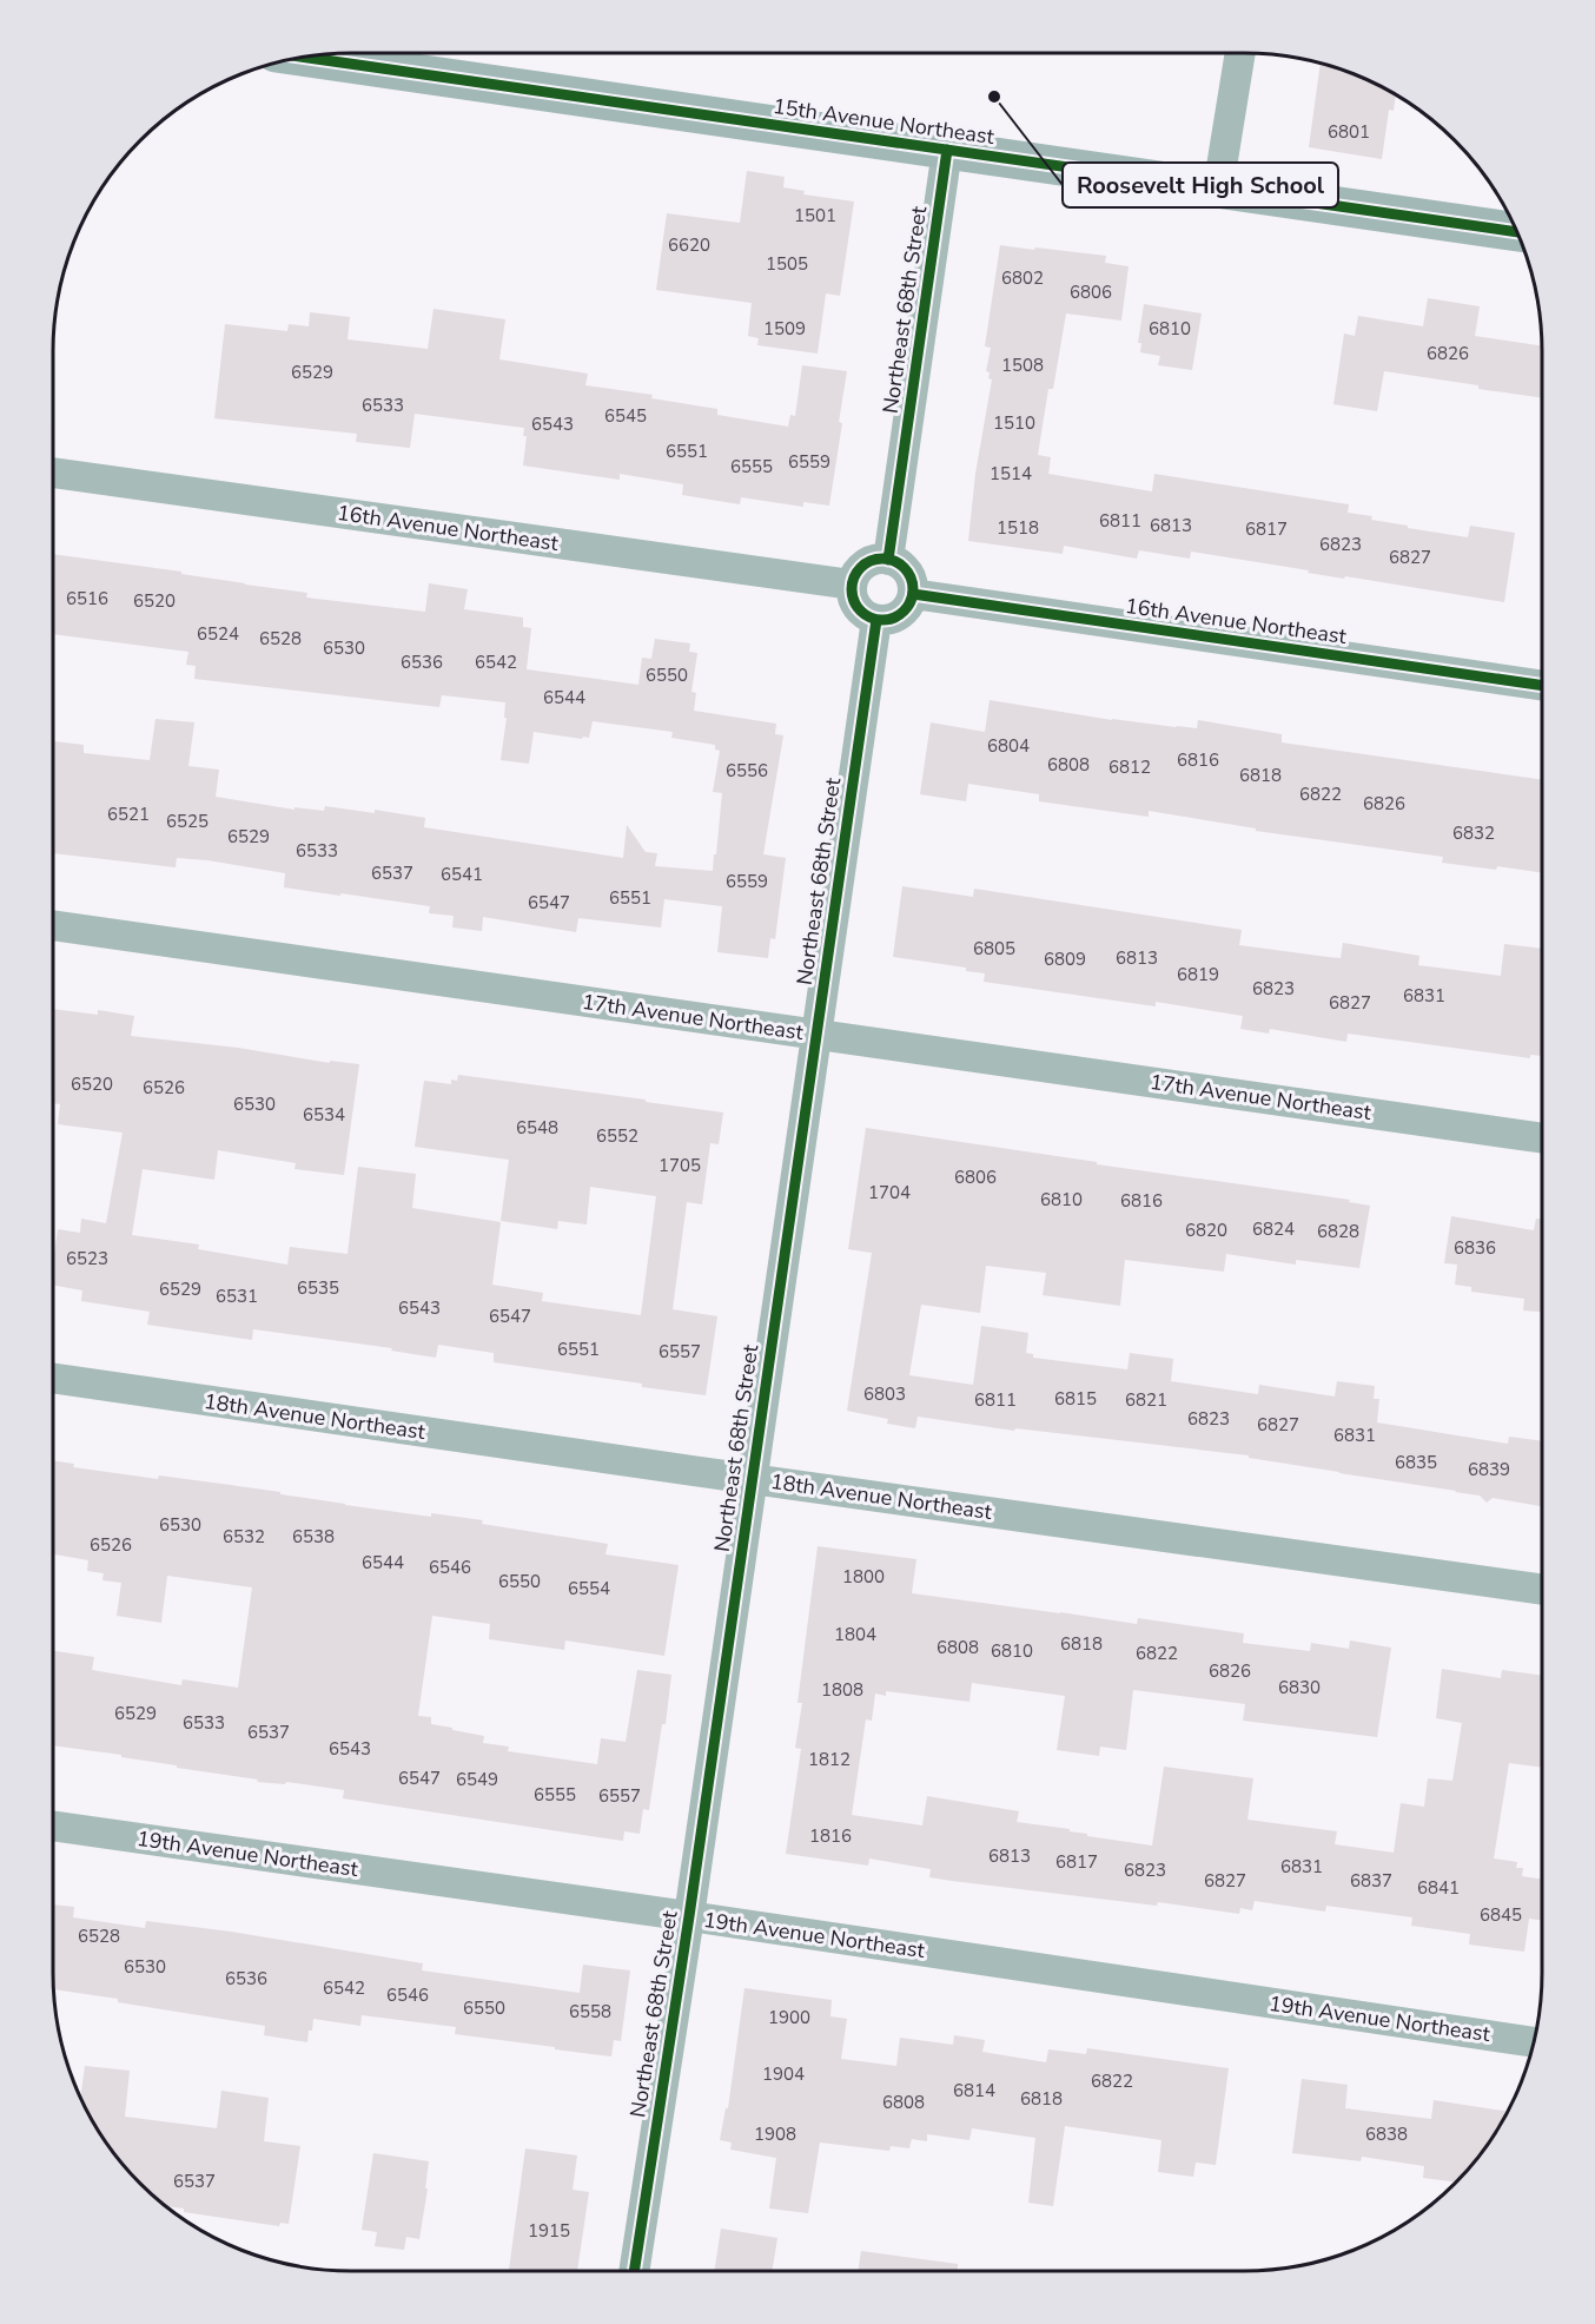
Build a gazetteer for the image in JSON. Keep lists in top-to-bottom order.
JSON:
{
  "streets": {
    "main road": ["15th Avenue Northeast"],
    "street": [
      "Northeast 68th Street",
      "16th Avenue Northeast",
      "17th Avenue Northeast",
      "18th Avenue Northeast",
      "19th Avenue Northeast"
    ]
  },
  "crossings": [
    ["15th Avenue Northeast", "Northeast 68th Street"],
    ["Northeast 68th Street", "16th Avenue Northeast"],
    ["Northeast 68th Street", "17th Avenue Northeast"],
    ["Northeast 68th Street", "18th Avenue Northeast"],
    ["Northeast 68th Street", "19th Avenue Northeast"]
  ],
  "places": ["Roosevelt High School"],
  "house_numbers": [
    "6801",
    "1501",
    "6620",
    "1505",
    "6802",
    "6806",
    "1509",
    "6810",
    "6826",
    "1508",
    "6529",
    "6533",
    "6545",
    "1510",
    "6543",
    "6551",
    "6559",
    "6555",
    "1514",
    "6811",
    "6813",
    "1518",
    "6817",
    "6823",
    "6827",
    "6516",
    "6520",
    "6524",
    "6528",
    "6530",
    "6536",
    "6542",
    "6550",
    "6544",
    "6804",
    "6816",
    "6808",
    "6812",
    "6556",
    "6818",
    "6822",
    "6826",
    "6521",
    "6525",
    "6832",
    "6529",
    "6533",
    "6537",
    "6541",
    "6559",
    "6551",
    "6547",
    "6805",
    "6813",
    "6809",
    "6819",
    "6823",
    "6831",
    "6827",
    "6520",
    "6526",
    "6530",
    "6534",
    "6548",
    "6552",
    "1705",
    "6806",
    "1704",
    "6810",
    "6816",
    "6824",
    "6820",
    "6828",
    "6836",
    "6523",
    "6535",
    "6529",
    "6531",
    "6543",
    "6547",
    "6551",
    "6557",
    "6803",
    "6815",
    "6811",
    "6821",
    "6823",
    "6827",
    "6831",
    "6835",
    "6839",
    "6530",
    "6532",
    "6538",
    "6526",
    "6544",
    "6546",
    "1800",
    "6550",
    "6554",
    "1804",
    "6818",
    "6808",
    "6810",
    "6822",
    "6826",
    "6830",
    "1808",
    "6529",
    "6533",
    "6537",
    "6543",
    "1812",
    "6547",
    "6549",
    "6555",
    "6557",
    "1816",
    "6813",
    "6817",
    "6831",
    "6823",
    "6827",
    "6837",
    "6841",
    "6845",
    "6528",
    "6530",
    "6536",
    "6542",
    "6546",
    "6550",
    "6558",
    "1900",
    "1904",
    "6822",
    "6814",
    "6818",
    "6808",
    "1908",
    "6838",
    "6537",
    "1915"
  ]
}
